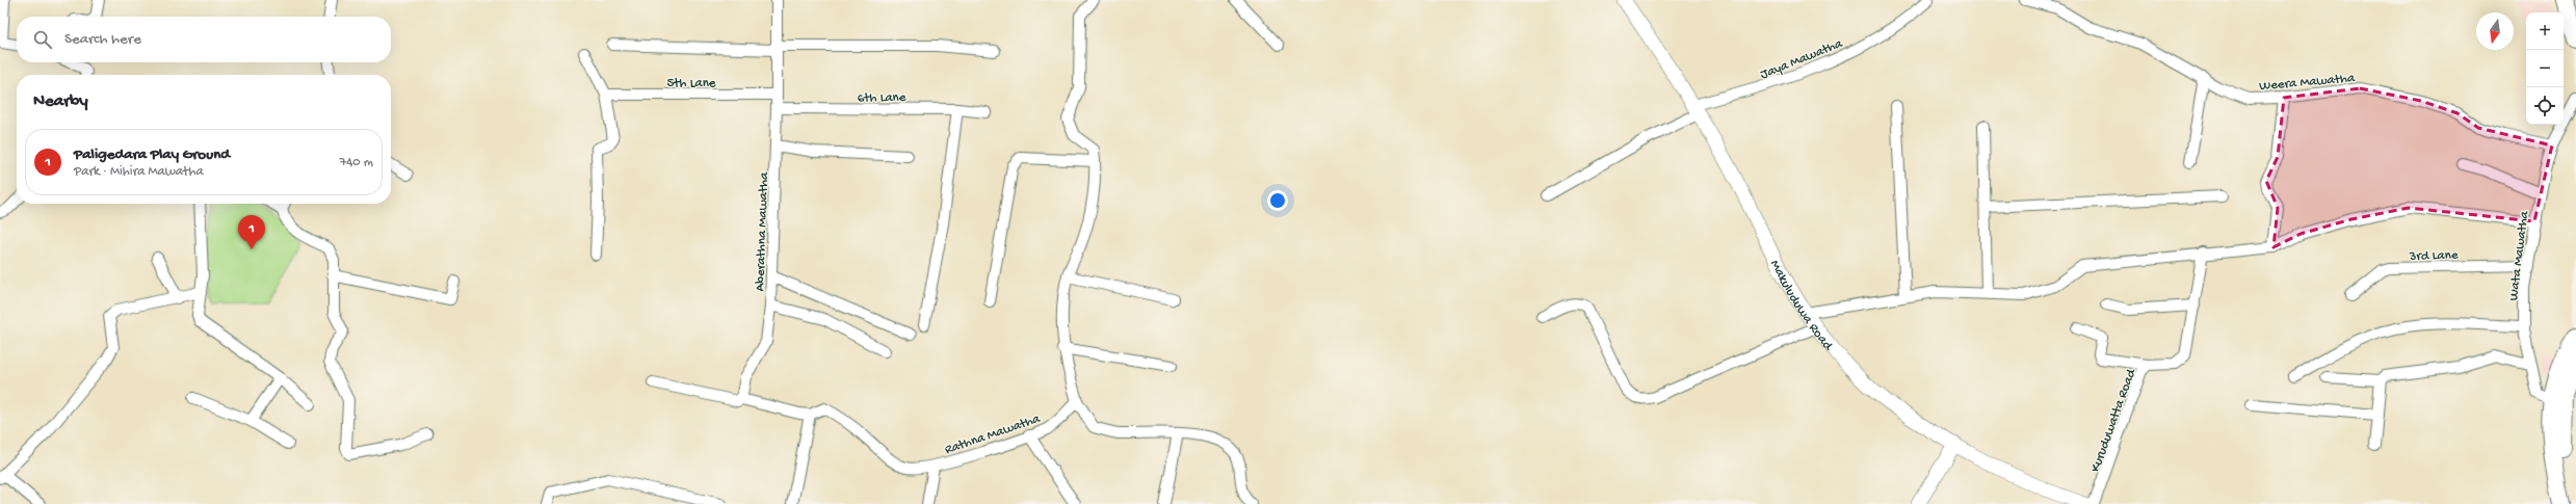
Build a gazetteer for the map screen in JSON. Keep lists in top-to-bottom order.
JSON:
{
  "streets": {
    "street": [
      "Jaya Mawatha",
      "Weera Mawatha",
      "5th Lane",
      "6th Lane",
      "Aberathna Mawatha",
      "3rd Lane",
      "Wata Mawatha",
      "Makuluduwa Road",
      "Kuruduwatta Road",
      "Rathna Mawatha"
    ]
  },
  "crossings": [
    ["Jaya Mawatha", "Makuluduwa Road"],
    ["Weera Mawatha", "Wata Mawatha"],
    ["5th Lane", "Aberathna Mawatha"],
    ["6th Lane", "Aberathna Mawatha"],
    ["3rd Lane", "Wata Mawatha"]
  ],
  "north": "bottom",
  "page": {
    "map_buttons": ["+", "−"],
    "search": "Search here",
    "heading": "Nearby",
    "list": [
      {
        "mark": "1",
        "name": "Paligedara Play Ground",
        "note": "Park · Mihira Mawatha",
        "value": "740 m"
      }
    ],
    "pins": "1"
  }
}
